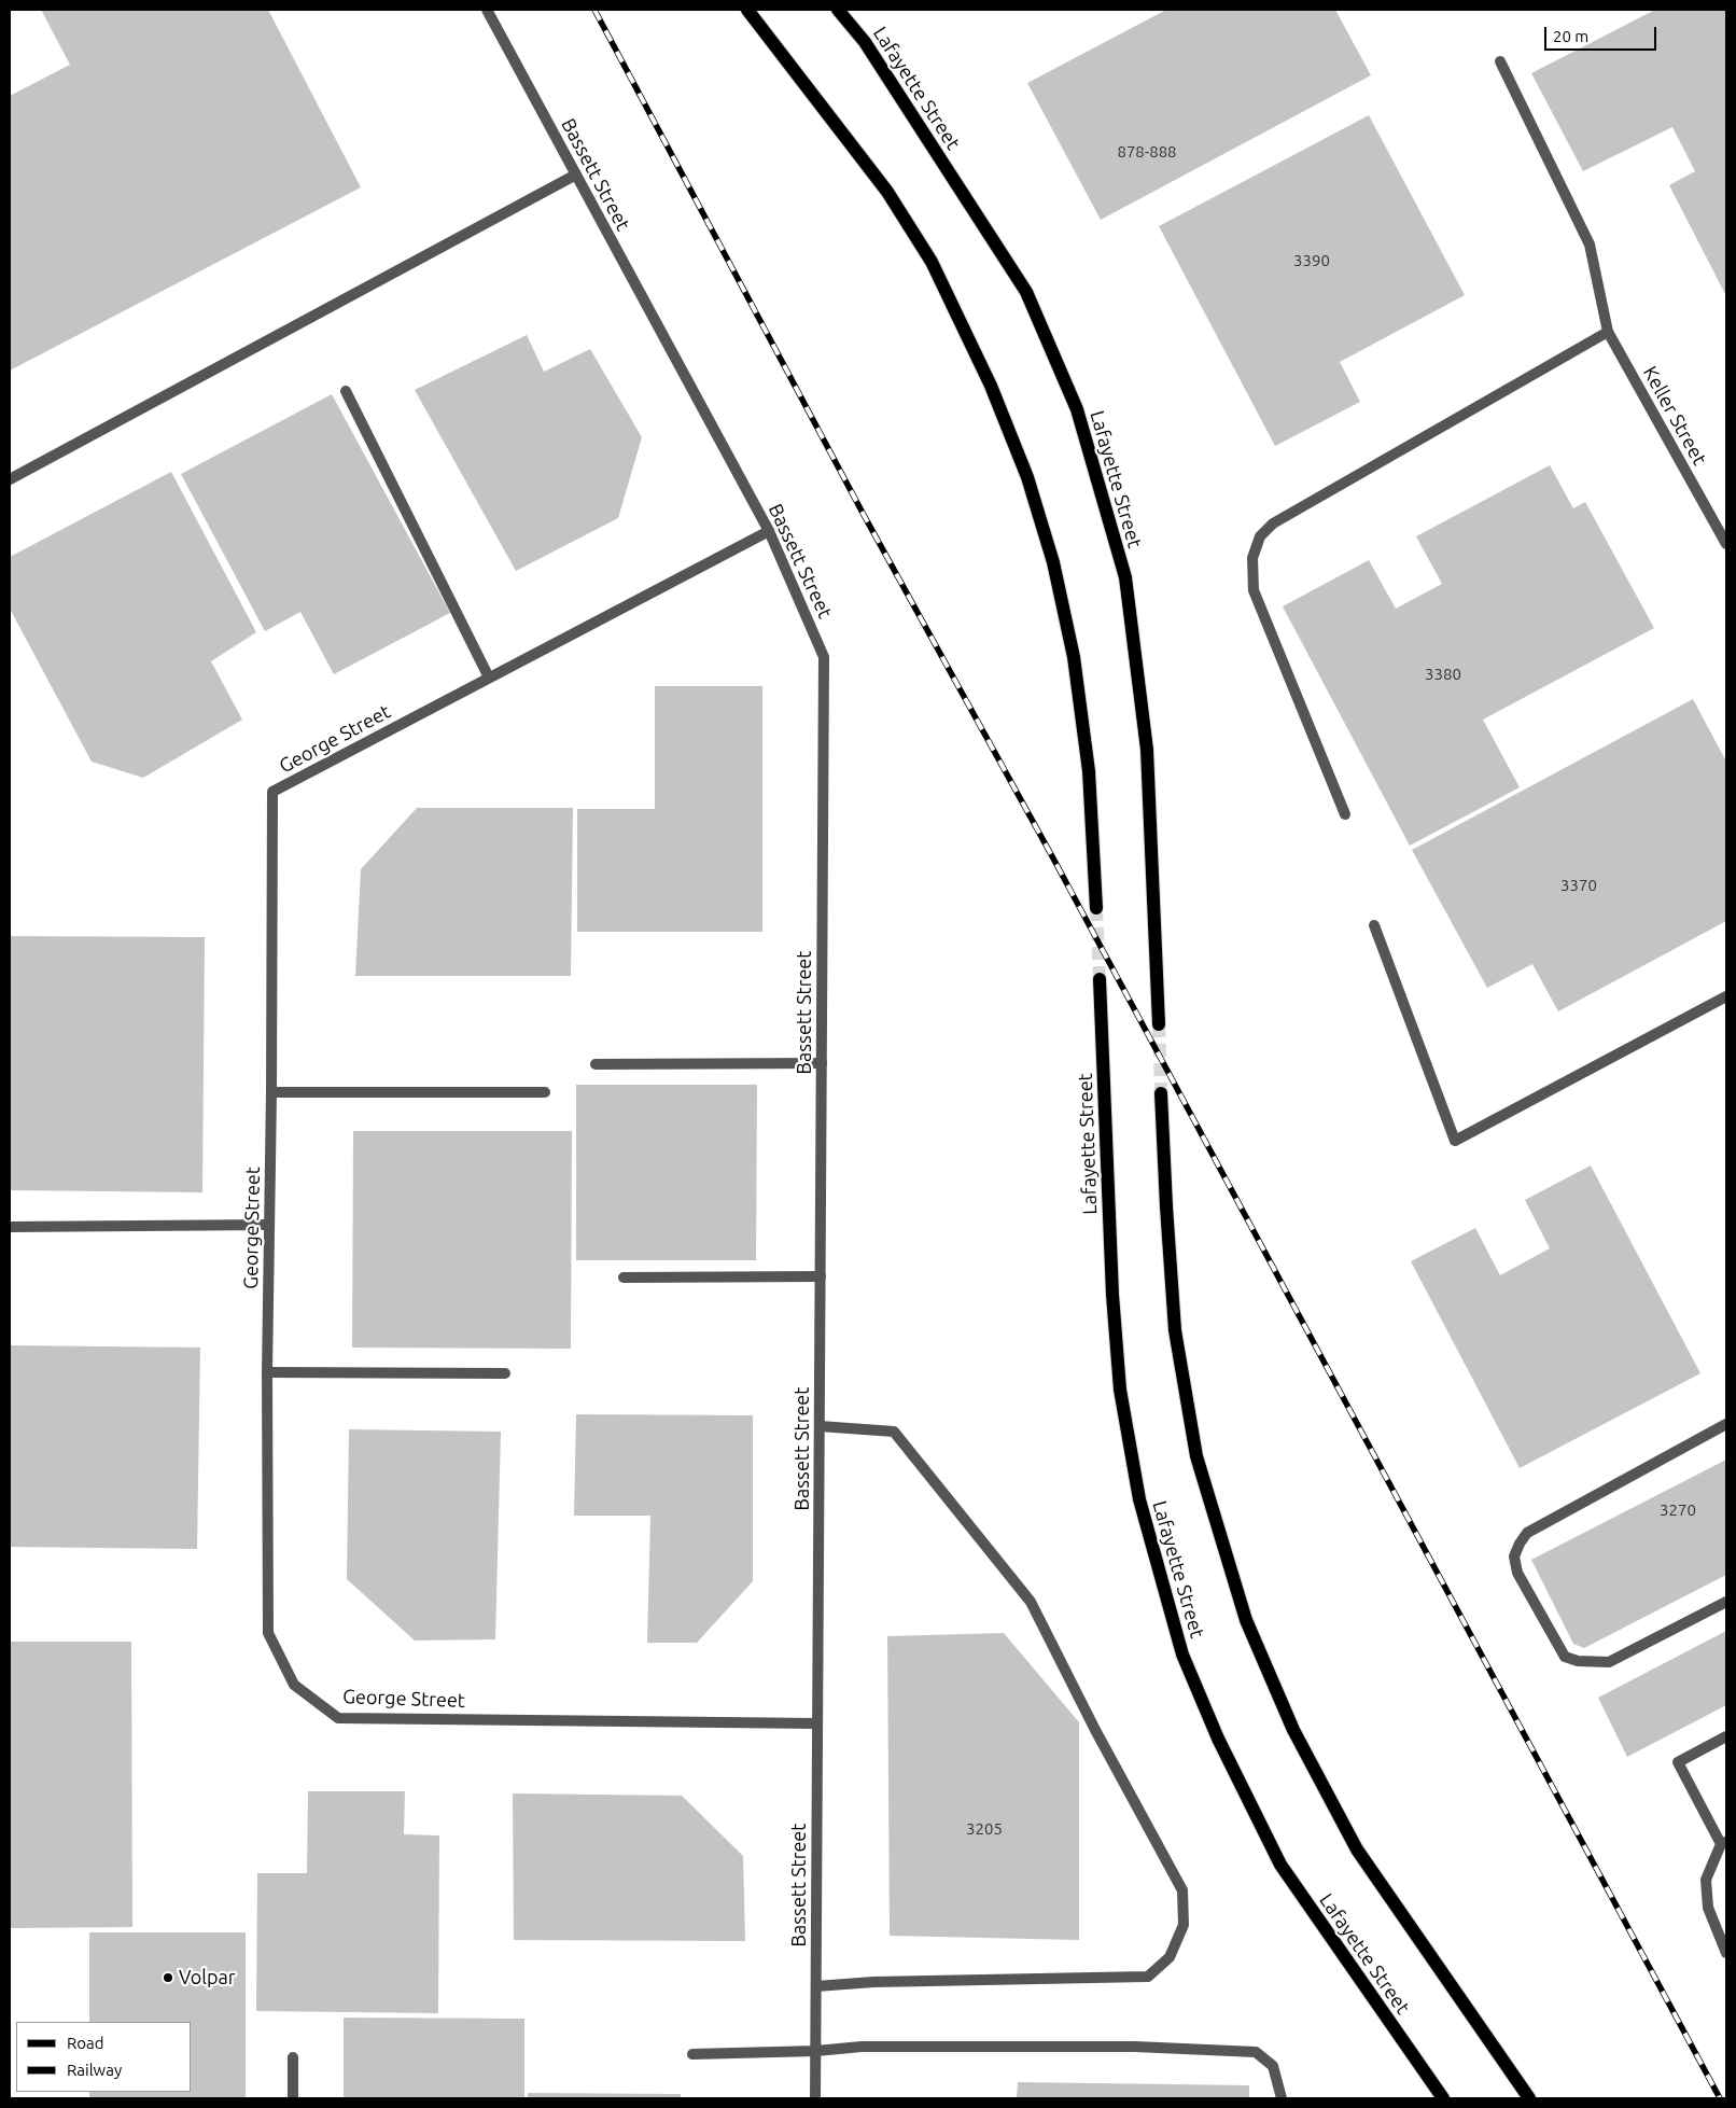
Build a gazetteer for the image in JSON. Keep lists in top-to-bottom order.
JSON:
{
  "streets": {
    "main road": ["Lafayette Street"],
    "street": ["Bassett Street", "Keller Street", "George Street"]
  },
  "crossings": [
    ["Bassett Street", "George Street"]
  ],
  "places": ["Volpar"],
  "house_numbers": [
    "878-888",
    "3390",
    "3380",
    "3370",
    "3270",
    "3205"
  ],
  "legend": ["Road", "Railway"],
  "scale_bar": "20 m"
}
